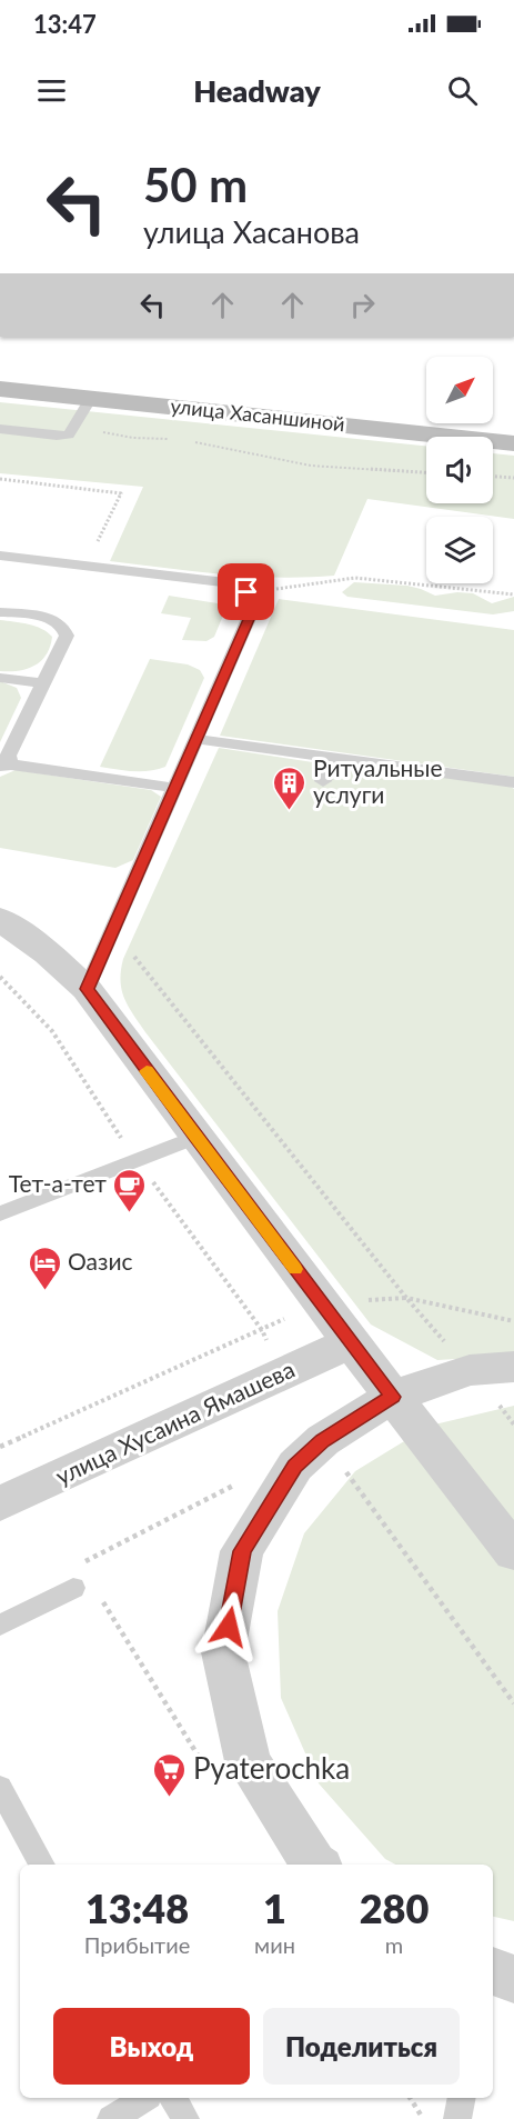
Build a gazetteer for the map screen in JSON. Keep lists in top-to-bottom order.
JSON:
{
  "streets": {
    "street": ["улица Хасаншиной", "улица Хусаина Ямашева"]
  },
  "places": {
    "building": ["Ритуальные услуги"],
    "cafe": ["Тет-а-тет"],
    "hotel": ["Оазис"],
    "supermarket": ["Pyaterochka"]
  },
  "north": "top right",
  "page": {
    "status": "13:47",
    "header": "Headway",
    "turn": ["50 m", "улица Хасанова"],
    "eta": [
      "13:48",
      "Прибытие",
      "1",
      "мин",
      "280",
      "m"
    ],
    "buttons": ["Выход", "Поделиться"]
  }
}
